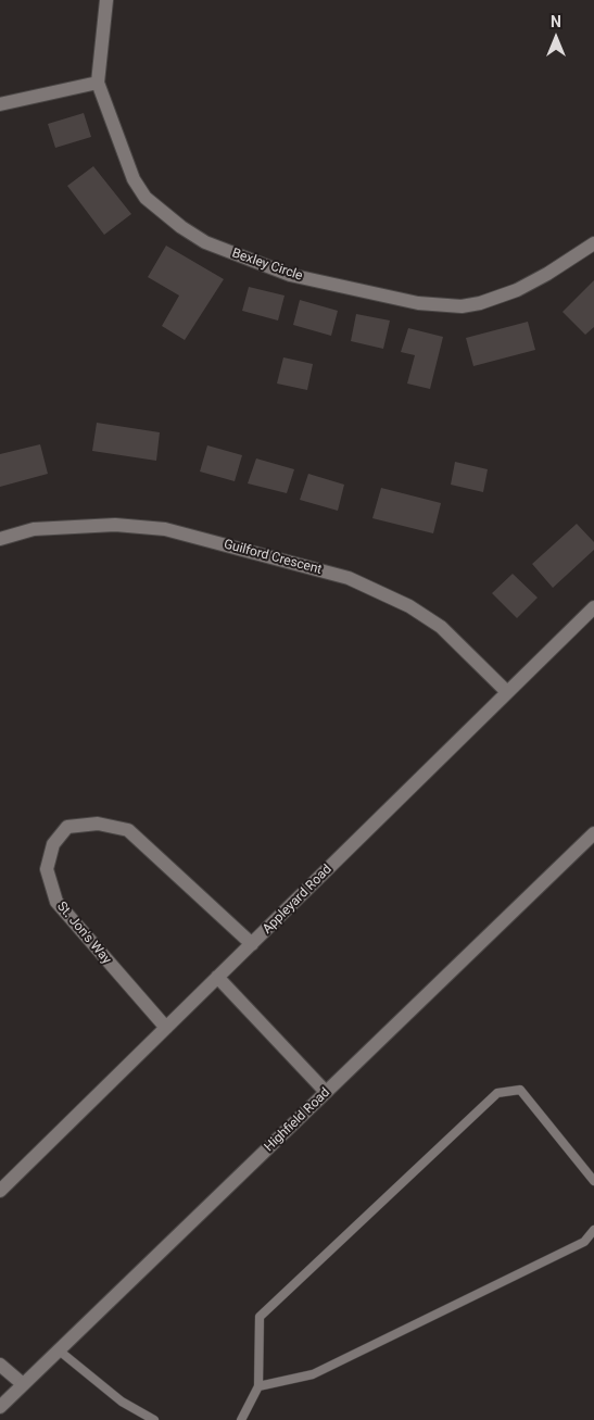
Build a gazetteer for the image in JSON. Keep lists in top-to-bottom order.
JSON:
{
  "streets": {
    "street": [
      "Bexley Circle",
      "Guilford Crescent",
      "Appleyard Road",
      "St. Jon's Way",
      "Highfield Road"
    ]
  },
  "crossings": [
    ["Guilford Crescent", "Appleyard Road"],
    ["Appleyard Road", "St. Jon's Way"]
  ],
  "north": "top"
}
